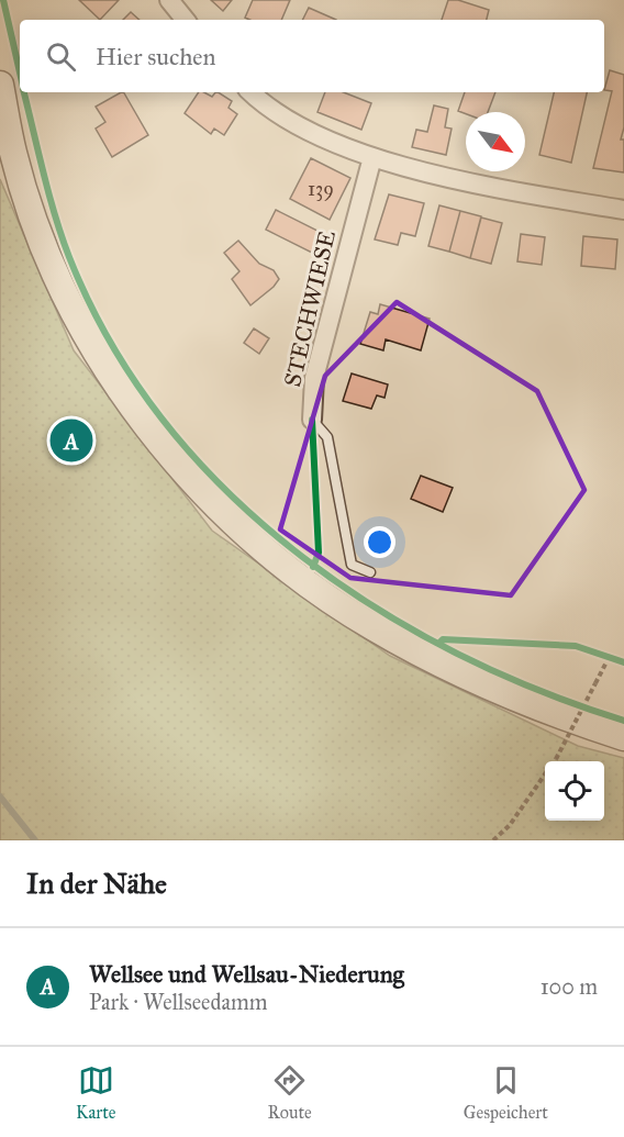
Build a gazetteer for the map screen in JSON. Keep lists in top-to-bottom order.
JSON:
{
  "streets": {
    "street": ["STECHWIESE"]
  },
  "house_numbers": ["139"],
  "north": "bottom right",
  "page": {
    "search": "Hier suchen",
    "pins": "A",
    "heading": "In der Nähe",
    "list": [
      {
        "mark": "A",
        "name": "Wellsee und Wellsau-Niederung",
        "note": "Park · Wellseedamm",
        "value": "100 m"
      }
    ],
    "nav": ["Karte", "Route", "Gespeichert"]
  }
}
